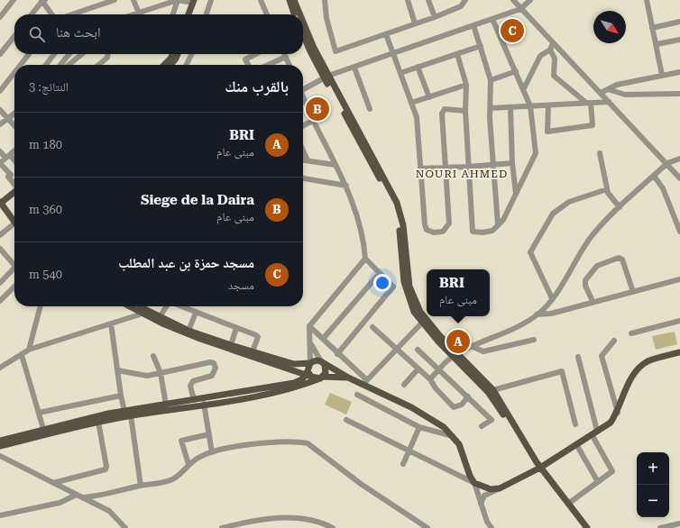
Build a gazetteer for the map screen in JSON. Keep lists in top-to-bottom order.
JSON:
{
  "districts": ["NOURI AHMED"],
  "north": "bottom right",
  "page": {
    "search": "ابحث هنا",
    "pins": ["C", "B", "A"],
    "heading": ["بالقرب منك", "النتائج: 3"],
    "list": [
      {
        "mark": "A",
        "name": "BRI",
        "note": "مبنى عام",
        "value": "180 m"
      },
      {
        "mark": "B",
        "name": "Siege de la Daira",
        "note": "مبنى عام",
        "value": "360 m"
      },
      {
        "mark": "C",
        "name": "مسجد حمزة بن عبد المطلب",
        "note": "مسجد",
        "value": "540 m"
      }
    ],
    "popup": ["BRI", "مبنى عام"],
    "map_buttons": ["+", "−"]
  }
}
